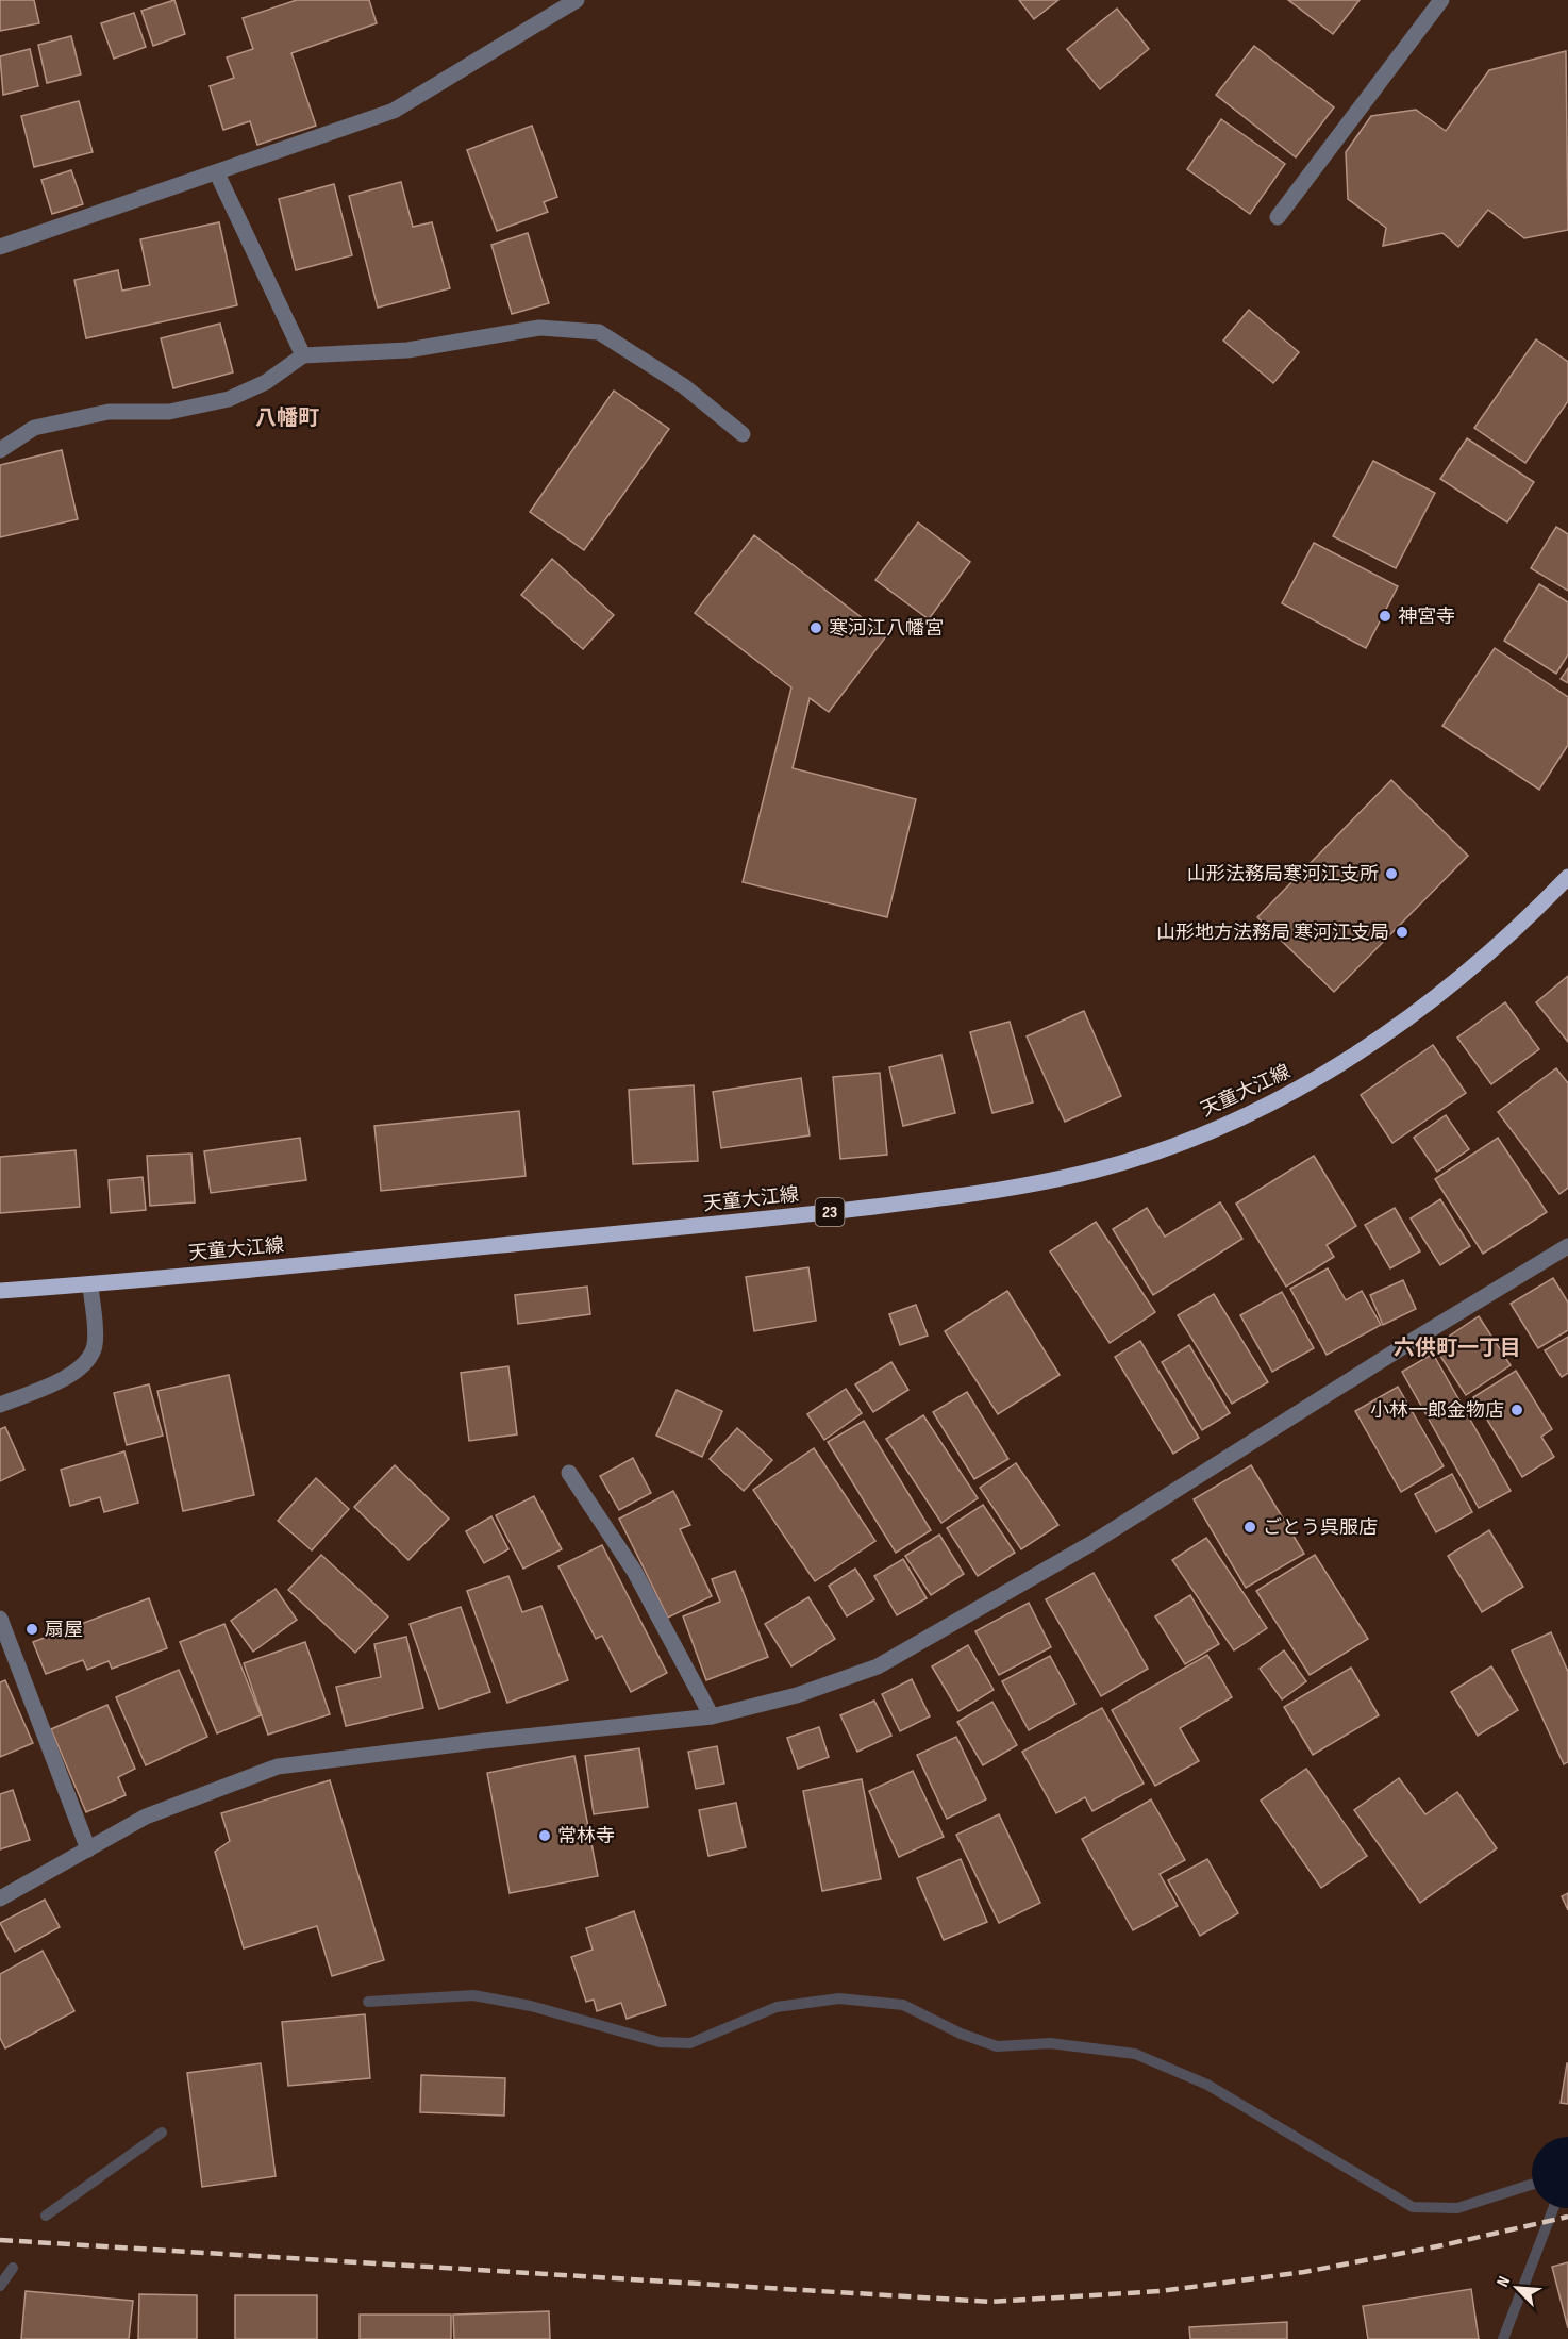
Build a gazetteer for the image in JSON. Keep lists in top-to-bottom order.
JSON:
{
  "streets": {
    "main road": ["天童大江線", "23"]
  },
  "districts": ["八幡町", "六供町一丁目"],
  "places": [
    "神宮寺",
    "寒河江八幡宮",
    "山形法務局寒河江支所",
    "山形地方法務局 寒河江支局",
    "小林一郎金物店",
    "ごとう呉服店",
    "扇屋",
    "常林寺"
  ],
  "north": "top left"
}
